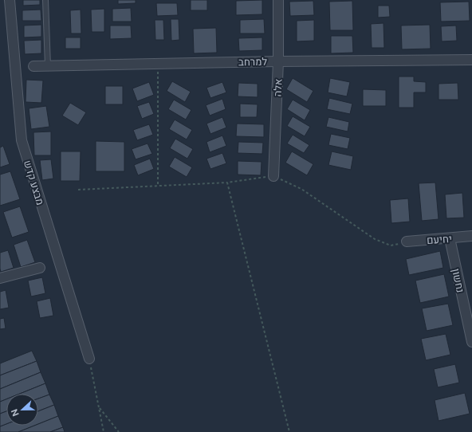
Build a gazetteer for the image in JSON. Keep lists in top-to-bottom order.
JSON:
{
  "streets": {
    "street": [
      "למרחב",
      "אלה",
      "מבצע קדש",
      "יחיעם",
      "נחשון"
    ]
  },
  "crossings": [
    ["למרחב", "אלה"],
    ["יחיעם", "נחשון"]
  ],
  "north": "left"
}
